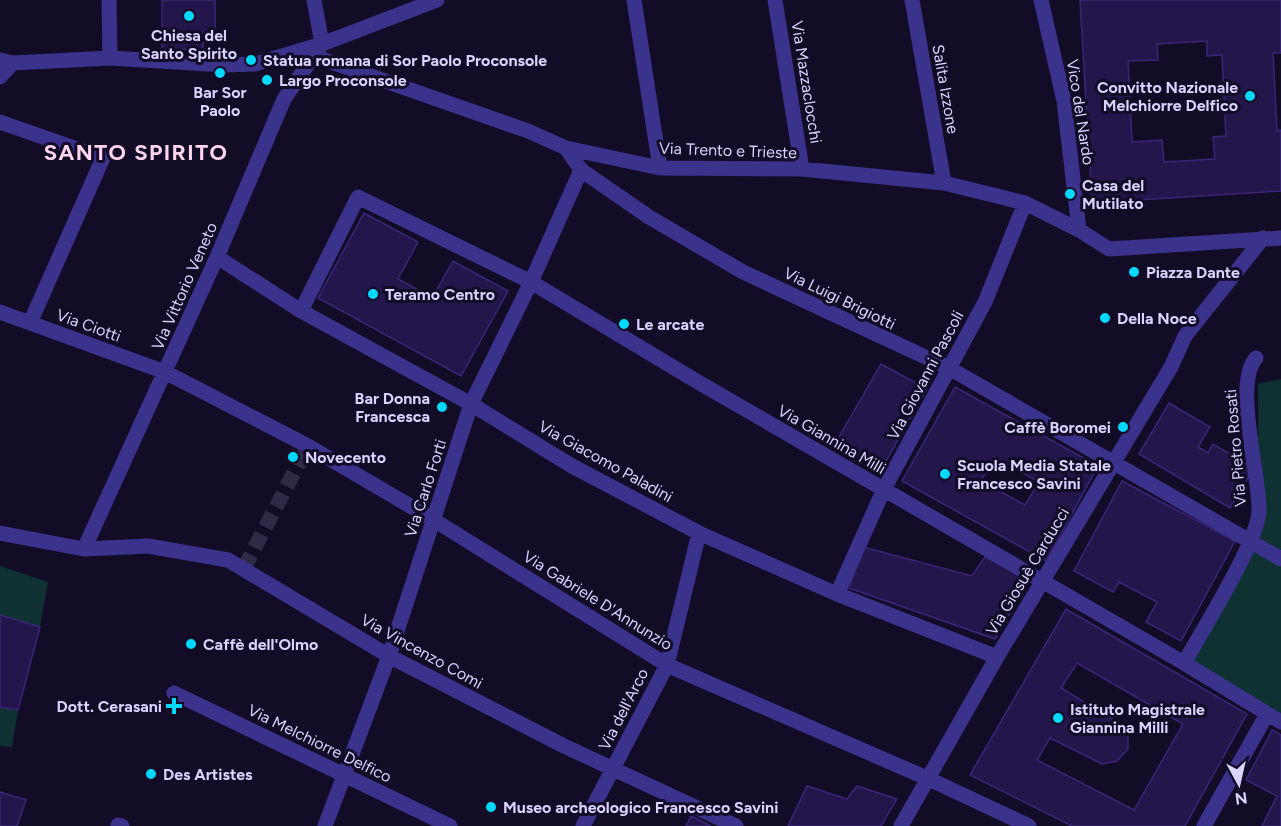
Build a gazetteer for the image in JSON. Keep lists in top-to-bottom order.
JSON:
{
  "streets": {
    "street": [
      "Via Mazzaclocchi",
      "Salita Izzone",
      "Vico del Nardo",
      "Via Trento e Trieste",
      "Via Vittorio Veneto",
      "Via Luigi Brigiotti",
      "Via Ciotti",
      "Via Giovanni Pascoli",
      "Via Giannina Milli",
      "Via Pietro Rosati",
      "Via Giacomo Paladini",
      "Via Carlo Forti",
      "Via Giosuè Carducci",
      "Via Gabriele D'Annunzio",
      "Via Vincenzo Comi",
      "Via dell'Arco",
      "Via Melchiorre Delfico"
    ]
  },
  "crossings": [
    ["Via Mazzaclocchi", "Via Trento e Trieste"],
    ["Salita Izzone", "Via Trento e Trieste"],
    ["Vico del Nardo", "Via Trento e Trieste"],
    ["Via Trento e Trieste", "Via Vittorio Veneto"],
    ["Via Trento e Trieste", "Via Luigi Brigiotti"],
    ["Via Trento e Trieste", "Via Giovanni Pascoli"],
    ["Via Trento e Trieste", "Via Giosuè Carducci"],
    ["Via Vittorio Veneto", "Via Ciotti"],
    ["Via Vittorio Veneto", "Via Giacomo Paladini"],
    ["Via Vittorio Veneto", "Via Gabriele D'Annunzio"],
    ["Via Vittorio Veneto", "Via Vincenzo Comi"],
    ["Via Luigi Brigiotti", "Via Giovanni Pascoli"],
    ["Via Luigi Brigiotti", "Via Pietro Rosati"],
    ["Via Luigi Brigiotti", "Via Carlo Forti"],
    ["Via Luigi Brigiotti", "Via Giosuè Carducci"],
    ["Via Ciotti", "Via Gabriele D'Annunzio"],
    ["Via Giovanni Pascoli", "Via Giannina Milli"],
    ["Via Giovanni Pascoli", "Via Giacomo Paladini"],
    ["Via Giannina Milli", "Via Pietro Rosati"],
    ["Via Giannina Milli", "Via Giacomo Paladini"],
    ["Via Giannina Milli", "Via Carlo Forti"],
    ["Via Giannina Milli", "Via Giosuè Carducci"],
    ["Via Giacomo Paladini", "Via Carlo Forti"],
    ["Via Giacomo Paladini", "Via Giosuè Carducci"],
    ["Via Giacomo Paladini", "Via dell'Arco"],
    ["Via Carlo Forti", "Via Gabriele D'Annunzio"],
    ["Via Carlo Forti", "Via Vincenzo Comi"],
    ["Via Carlo Forti", "Via Melchiorre Delfico"],
    ["Via Giosuè Carducci", "Via Gabriele D'Annunzio"],
    ["Via Gabriele D'Annunzio", "Via dell'Arco"],
    ["Via Vincenzo Comi", "Via dell'Arco"]
  ],
  "districts": ["SANTO SPIRITO"],
  "places": {
    "other": [
      "Chiesa del Santo Spirito",
      "Statua romana di Sor Paolo Proconsole",
      "Bar Sor Paolo",
      "Largo Proconsole",
      "Convitto Nazionale Melchiorre Delfico",
      "Casa del Mutilato",
      "Piazza Dante",
      "Teramo Centro",
      "Della Noce",
      "Le arcate",
      "Bar Donna Francesca",
      "Caffè Boromei",
      "Novecento",
      "Scuola Media Statale Francesco Savini",
      "Caffè dell'Olmo",
      "Istituto Magistrale Giannina Milli",
      "Des Artistes",
      "Museo archeologico Francesco Savini"
    ],
    "health": ["Dott. Cerasani"]
  },
  "north": "bottom"
}
